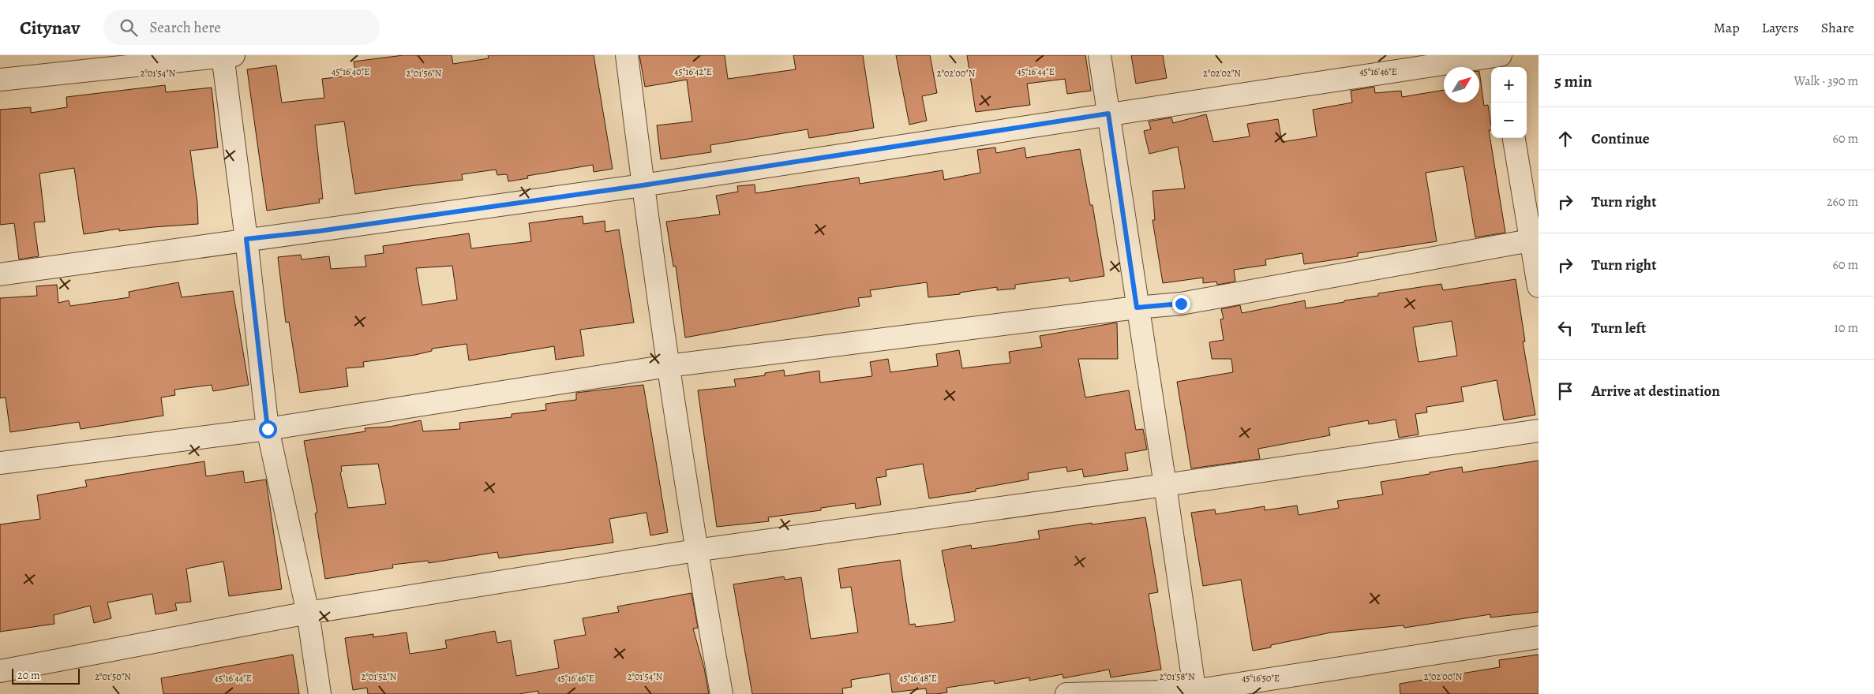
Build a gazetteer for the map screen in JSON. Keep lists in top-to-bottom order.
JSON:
{
  "scale_bar": "20 m",
  "north": "top right",
  "page": {
    "header": "Citynav",
    "search": "Search here",
    "nav": ["Map", "Layers", "Share"],
    "heading": ["5 min", "Walk · 390 m"],
    "map_buttons": ["+", "−"],
    "list": [
      ["Continue", "60 m"],
      ["Turn right", "260 m"],
      ["Turn right", "60 m"],
      ["Turn left", "10 m"],
      "Arrive at destination"
    ],
    "scale": "20 m"
  },
  "coordinates": [
    "45°16'40\"E",
    "45°16'42\"E",
    "45°16'44\"E",
    "45°16'46\"E",
    "2°01'56\"N",
    "2°01'54\"N",
    "2°02'00\"N",
    "2°02'02\"N",
    "2°01'50\"N",
    "2°01'52\"N",
    "2°01'58\"N",
    "45°16'48\"E",
    "45°16'50\"E"
  ]
}
